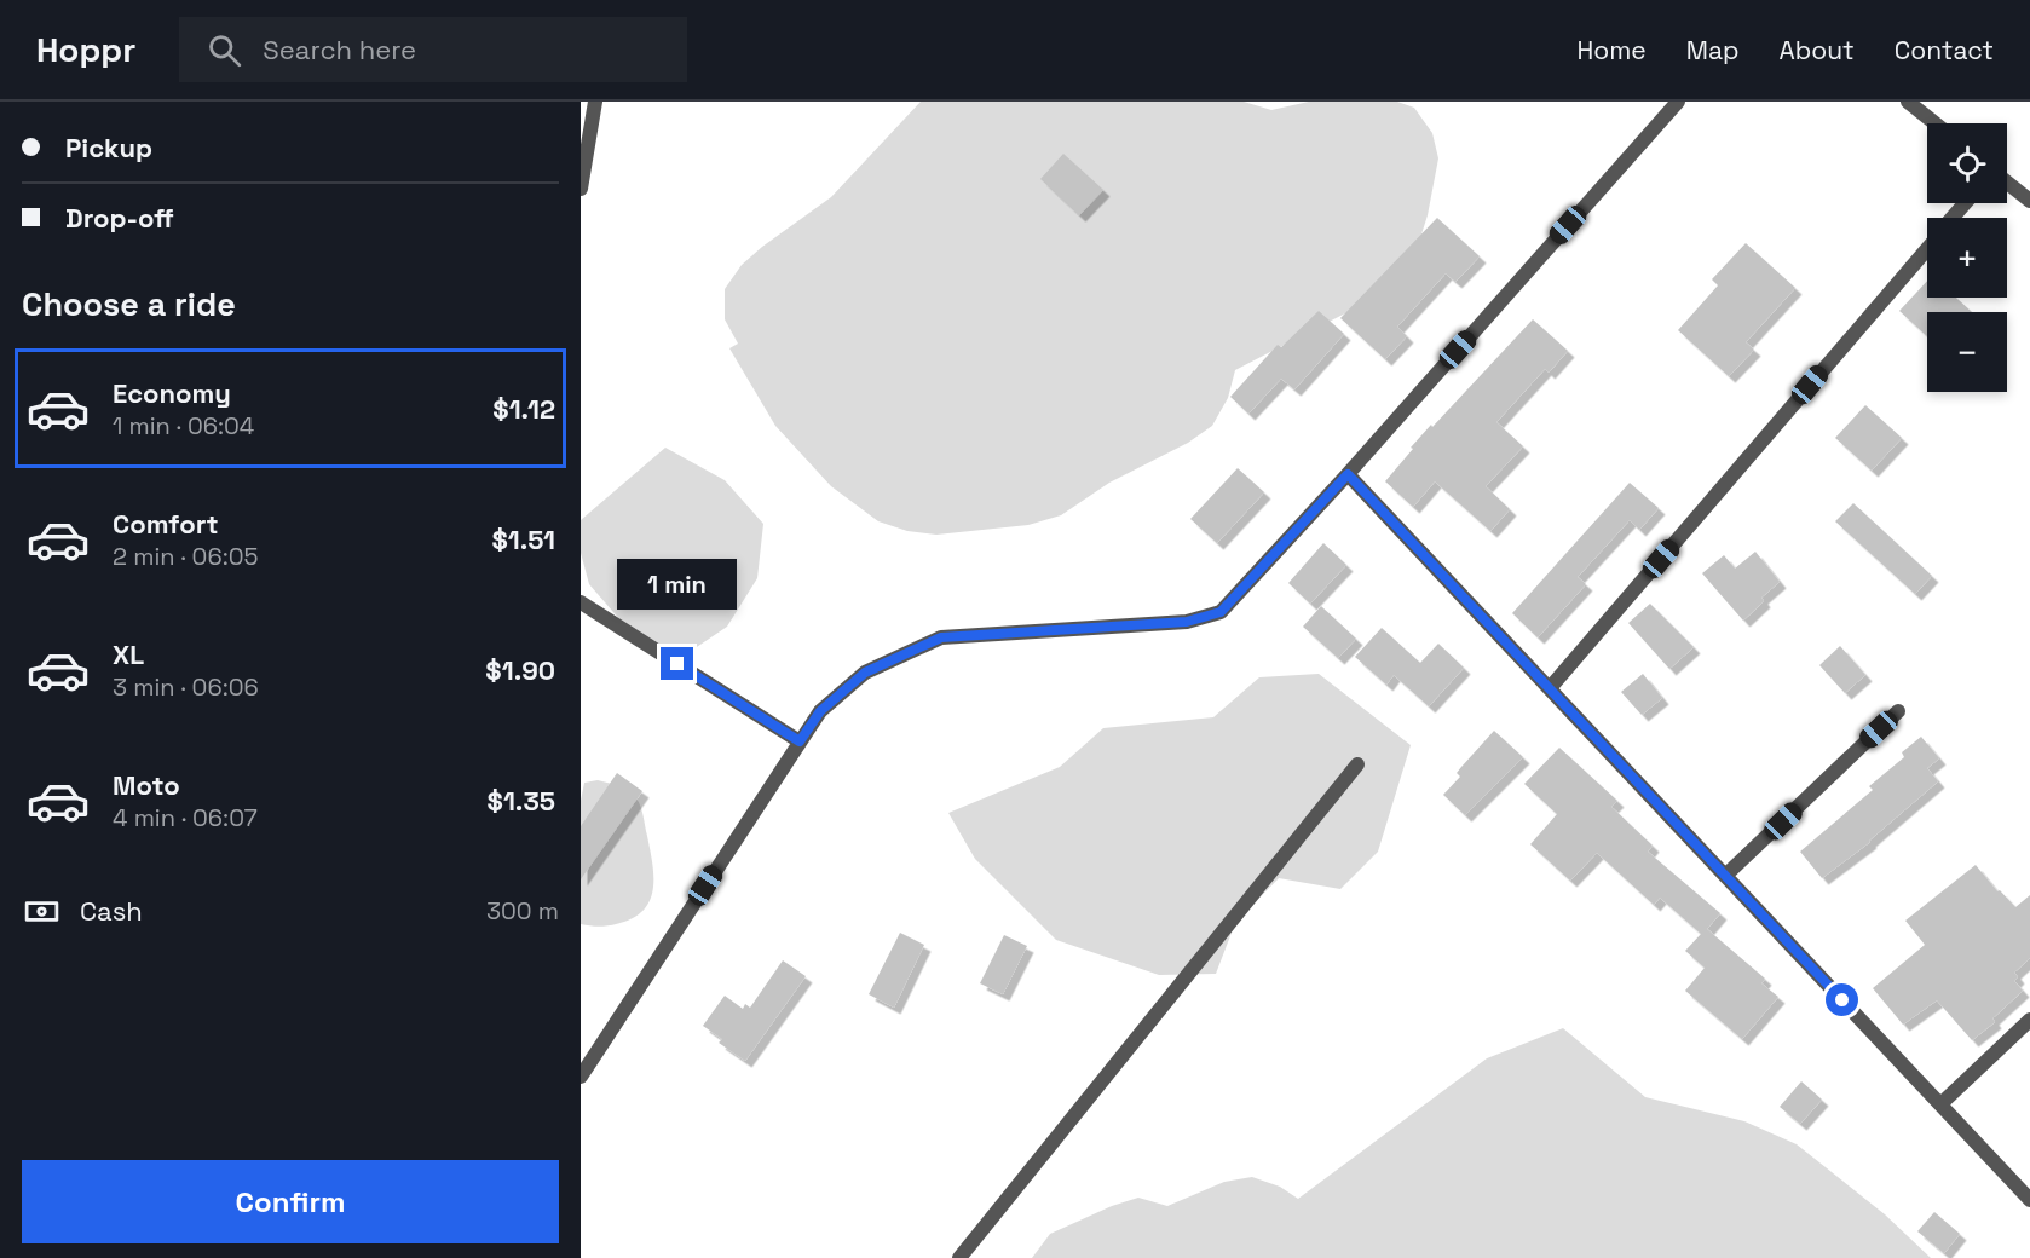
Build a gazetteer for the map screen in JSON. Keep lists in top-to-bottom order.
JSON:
{
  "page": {
    "header": "Hoppr",
    "search": "Search here",
    "nav": [
      "Home",
      "Map",
      "About",
      "Contact"
    ],
    "banner": ["Pickup", "Drop-off"],
    "map_buttons": ["+", "−"],
    "heading": "Choose a ride",
    "list": [
      {
        "name": "Economy",
        "note": "1 min · 06:04",
        "value": "$1.12"
      },
      {
        "name": "Comfort",
        "note": "2 min · 06:05",
        "value": "$1.51"
      },
      {
        "name": "XL",
        "note": "3 min · 06:06",
        "value": "$1.90"
      },
      {
        "name": "Moto",
        "note": "4 min · 06:07",
        "value": "$1.35"
      }
    ],
    "bubble": "1 min",
    "pay": ["Cash", "300 m"],
    "buttons": "Confirm"
  }
}
